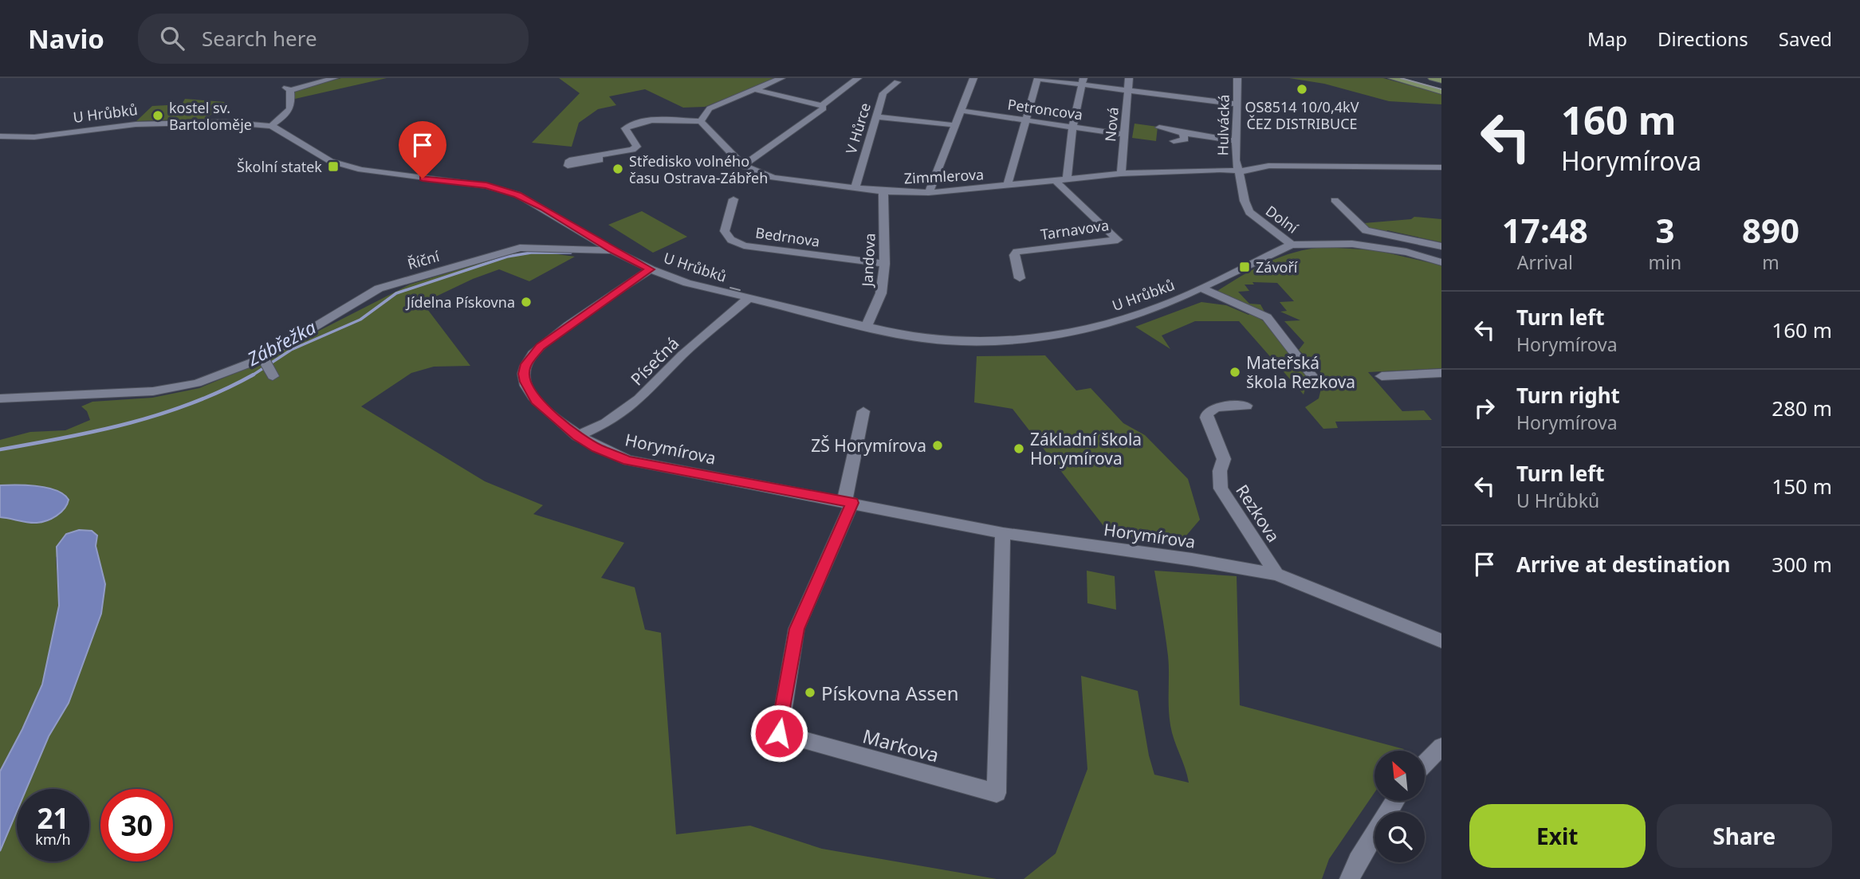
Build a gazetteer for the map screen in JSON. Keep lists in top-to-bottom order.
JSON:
{
  "streets": {
    "street": [
      "Petroncova",
      "U Hrůbků",
      "Nová",
      "Hulvácká",
      "V Hůrce",
      "Zimmlerova",
      "Dolní",
      "Tarnavova",
      "Bedrnova",
      "Říční",
      "Jandova",
      "Písečná",
      "Horymírova",
      "Rezkova",
      "Markova"
    ]
  },
  "crossings": [
    ["Petroncova", "Nová"],
    ["U Hrůbků", "Dolní"],
    ["U Hrůbků", "Říční"],
    ["U Hrůbků", "Jandova"],
    ["U Hrůbků", "Písečná"],
    ["U Hrůbků", "Horymírova"],
    ["Nová", "Zimmlerova"],
    ["Hulvácká", "Zimmlerova"],
    ["Hulvácká", "Dolní"],
    ["V Hůrce", "Zimmlerova"],
    ["Zimmlerova", "Dolní"],
    ["Zimmlerova", "Tarnavova"],
    ["Zimmlerova", "Jandova"],
    ["Bedrnova", "Jandova"],
    ["Písečná", "Horymírova"],
    ["Horymírova", "Rezkova"],
    ["Horymírova", "Markova"]
  ],
  "water": ["Zábřežka"],
  "places": {
    "other": [
      "OS8514 10/0,4kV ČEZ DISTRIBUCE",
      "kostel sv. Bartoloměje",
      "Středisko volného času Ostrava-Zábřeh",
      "Jídelna Pískovna",
      "Mateřská škola Rezkova",
      "ZŠ Horymírova",
      "Základní škola Horymírova",
      "Pískovna Assen"
    ],
    "transit": ["Školní statek", "Závoří"]
  },
  "north": "top left",
  "page": {
    "header": "Navio",
    "search": "Search here",
    "nav": ["Map", "Directions", "Saved"],
    "turn": ["160 m", "Horymírova"],
    "eta": [
      "17:48",
      "Arrival",
      "3",
      "min",
      "890",
      "m"
    ],
    "list": [
      {
        "name": "Turn left",
        "note": "Horymírova",
        "value": "160 m"
      },
      {
        "name": "Turn right",
        "note": "Horymírova",
        "value": "280 m"
      },
      {
        "name": "Turn left",
        "note": "U Hrůbků",
        "value": "150 m"
      },
      {
        "name": "Arrive at destination",
        "value": "300 m"
      }
    ],
    "speed": "21 km/h",
    "limit": "30",
    "buttons": ["Exit", "Share"]
  }
}
